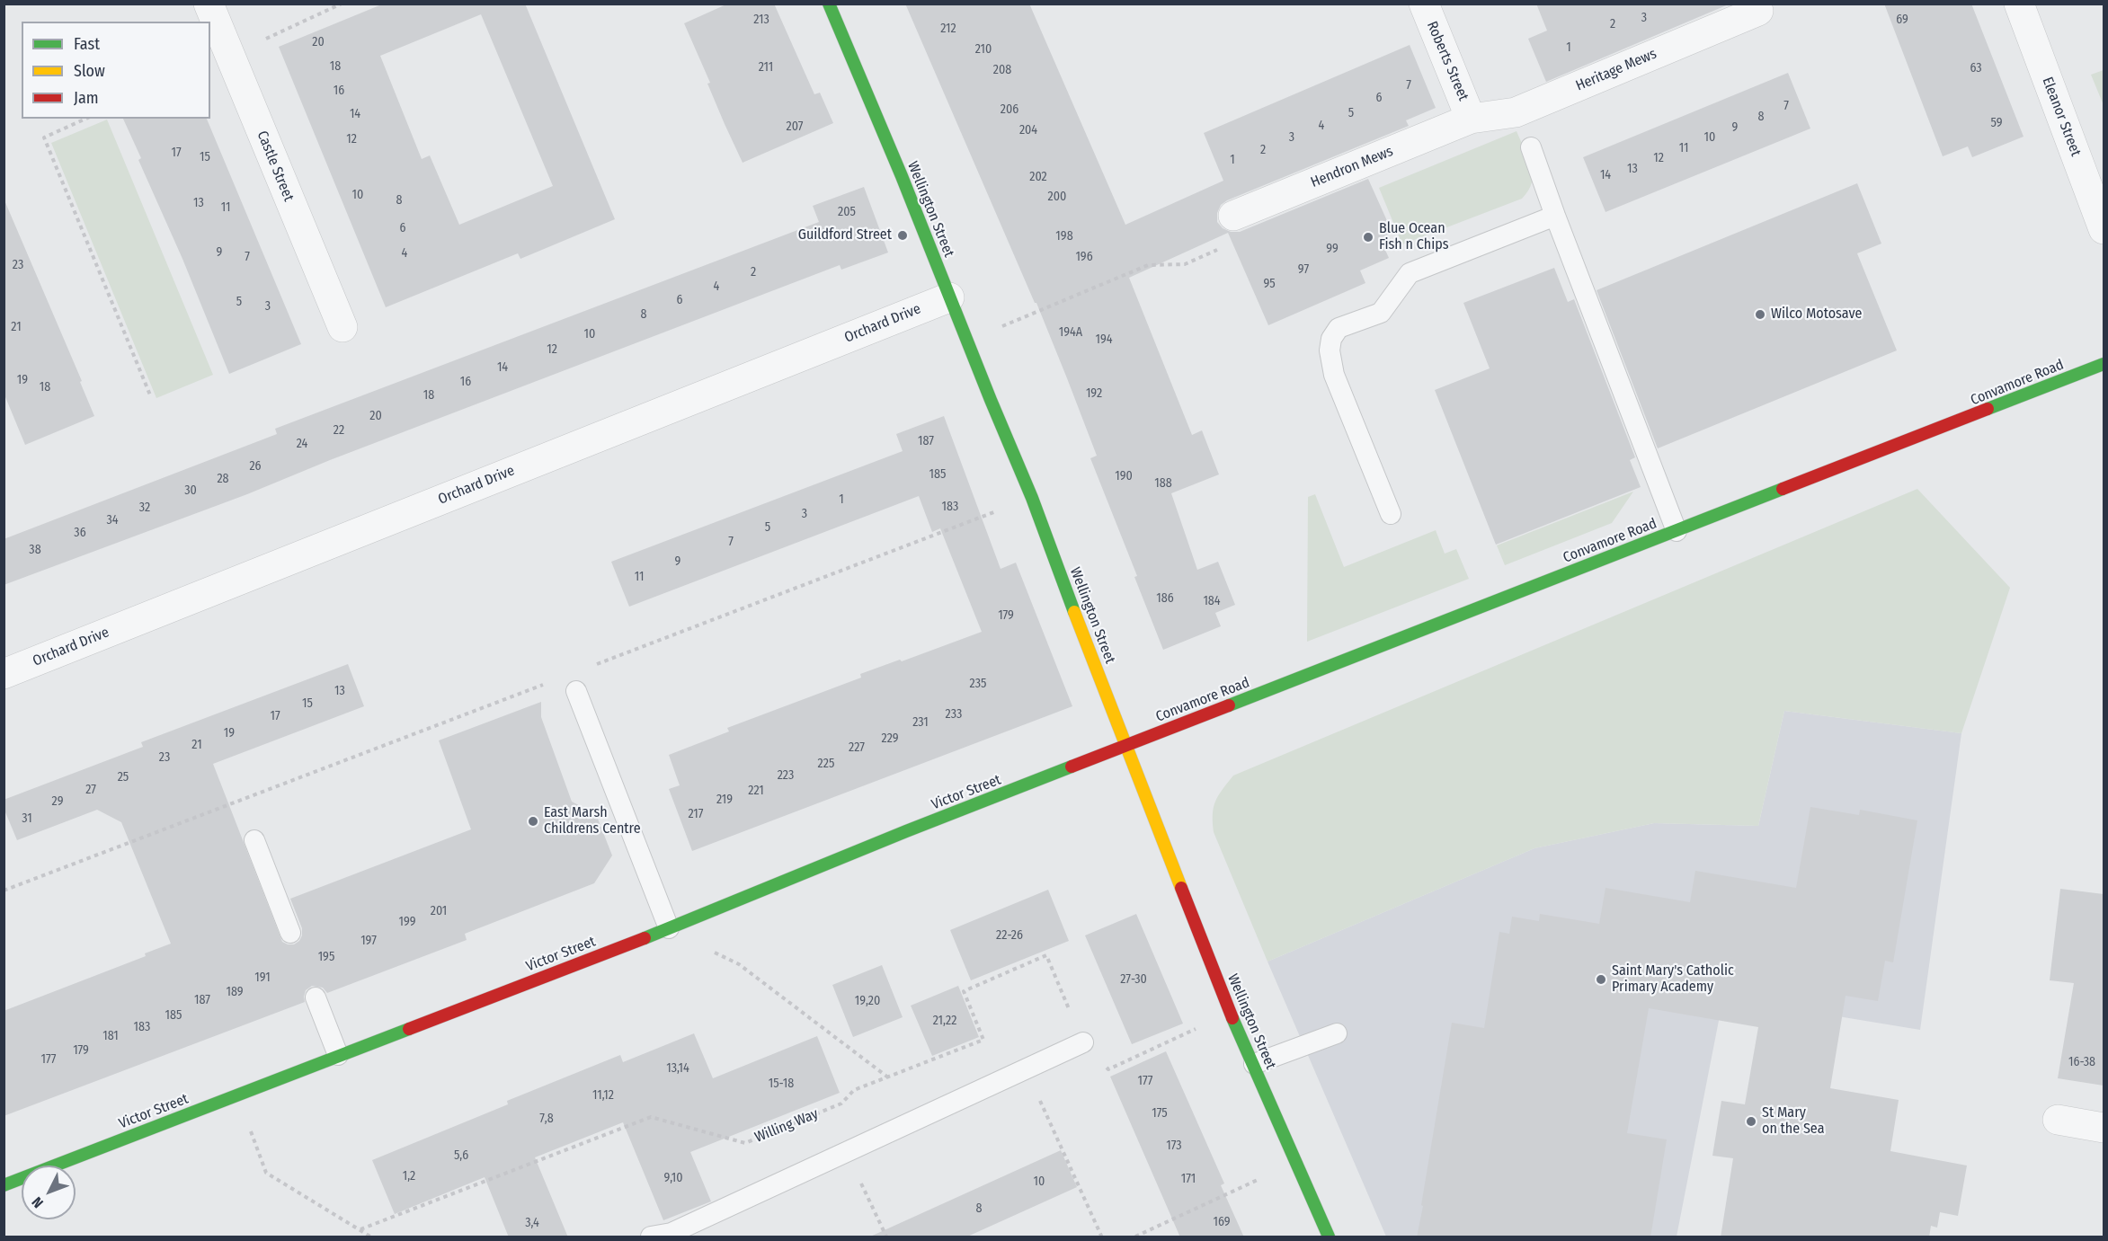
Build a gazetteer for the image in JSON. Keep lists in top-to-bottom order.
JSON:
{
  "streets": {
    "street": [
      "Roberts Street",
      "Heritage Mews",
      "Eleanor Street",
      "Castle Street",
      "Hendron Mews",
      "Wellington Street",
      "Orchard Drive",
      "Convamore Road",
      "Victor Street"
    ],
    "path": ["Willing Way"]
  },
  "crossings": [
    ["Roberts Street", "Heritage Mews"],
    ["Roberts Street", "Hendron Mews"],
    ["Heritage Mews", "Hendron Mews"],
    ["Wellington Street", "Orchard Drive"],
    ["Wellington Street", "Convamore Road"],
    ["Wellington Street", "Victor Street"],
    ["Convamore Road", "Victor Street"]
  ],
  "places": [
    "Guildford Street",
    "Blue Ocean Fish n Chips",
    "Wilco Motosave",
    "East Marsh Childrens Centre",
    "Saint Mary's Catholic Primary Academy",
    "St Mary on the Sea"
  ],
  "house_numbers": [
    "3",
    "213",
    "69",
    "2",
    "212",
    "20",
    "1",
    "210",
    "18",
    "211",
    "63",
    "208",
    "7",
    "16",
    "6",
    "7",
    "206",
    "5",
    "14",
    "8",
    "59",
    "4",
    "207",
    "9",
    "204",
    "3",
    "10",
    "12",
    "11",
    "2",
    "17",
    "15",
    "12",
    "1",
    "13",
    "14",
    "202",
    "10",
    "200",
    "8",
    "13",
    "11",
    "205",
    "6",
    "198",
    "99",
    "9",
    "4",
    "7",
    "196",
    "23",
    "97",
    "2",
    "95",
    "4",
    "6",
    "5",
    "3",
    "8",
    "21",
    "194A",
    "10",
    "194",
    "12",
    "14",
    "19",
    "16",
    "18",
    "192",
    "18",
    "20",
    "22",
    "187",
    "24",
    "26",
    "185",
    "190",
    "28",
    "188",
    "30",
    "1",
    "183",
    "32",
    "3",
    "34",
    "5",
    "36",
    "7",
    "38",
    "9",
    "11",
    "186",
    "184",
    "179",
    "235",
    "13",
    "15",
    "233",
    "17",
    "231",
    "19",
    "229",
    "21",
    "227",
    "23",
    "225",
    "223",
    "25",
    "27",
    "221",
    "219",
    "29",
    "217",
    "31",
    "201",
    "199",
    "22-26",
    "197",
    "195",
    "191",
    "27-30",
    "189",
    "187",
    "19,20",
    "185",
    "21,22",
    "183",
    "181",
    "179",
    "177",
    "16-38",
    "13,14",
    "177",
    "15-18",
    "11,12",
    "175",
    "7,8",
    "173",
    "5,6",
    "1,2",
    "9,10",
    "171",
    "10",
    "8",
    "169",
    "3,4"
  ],
  "legend": ["Fast", "Slow", "Jam"],
  "north": "bottom left"
}
